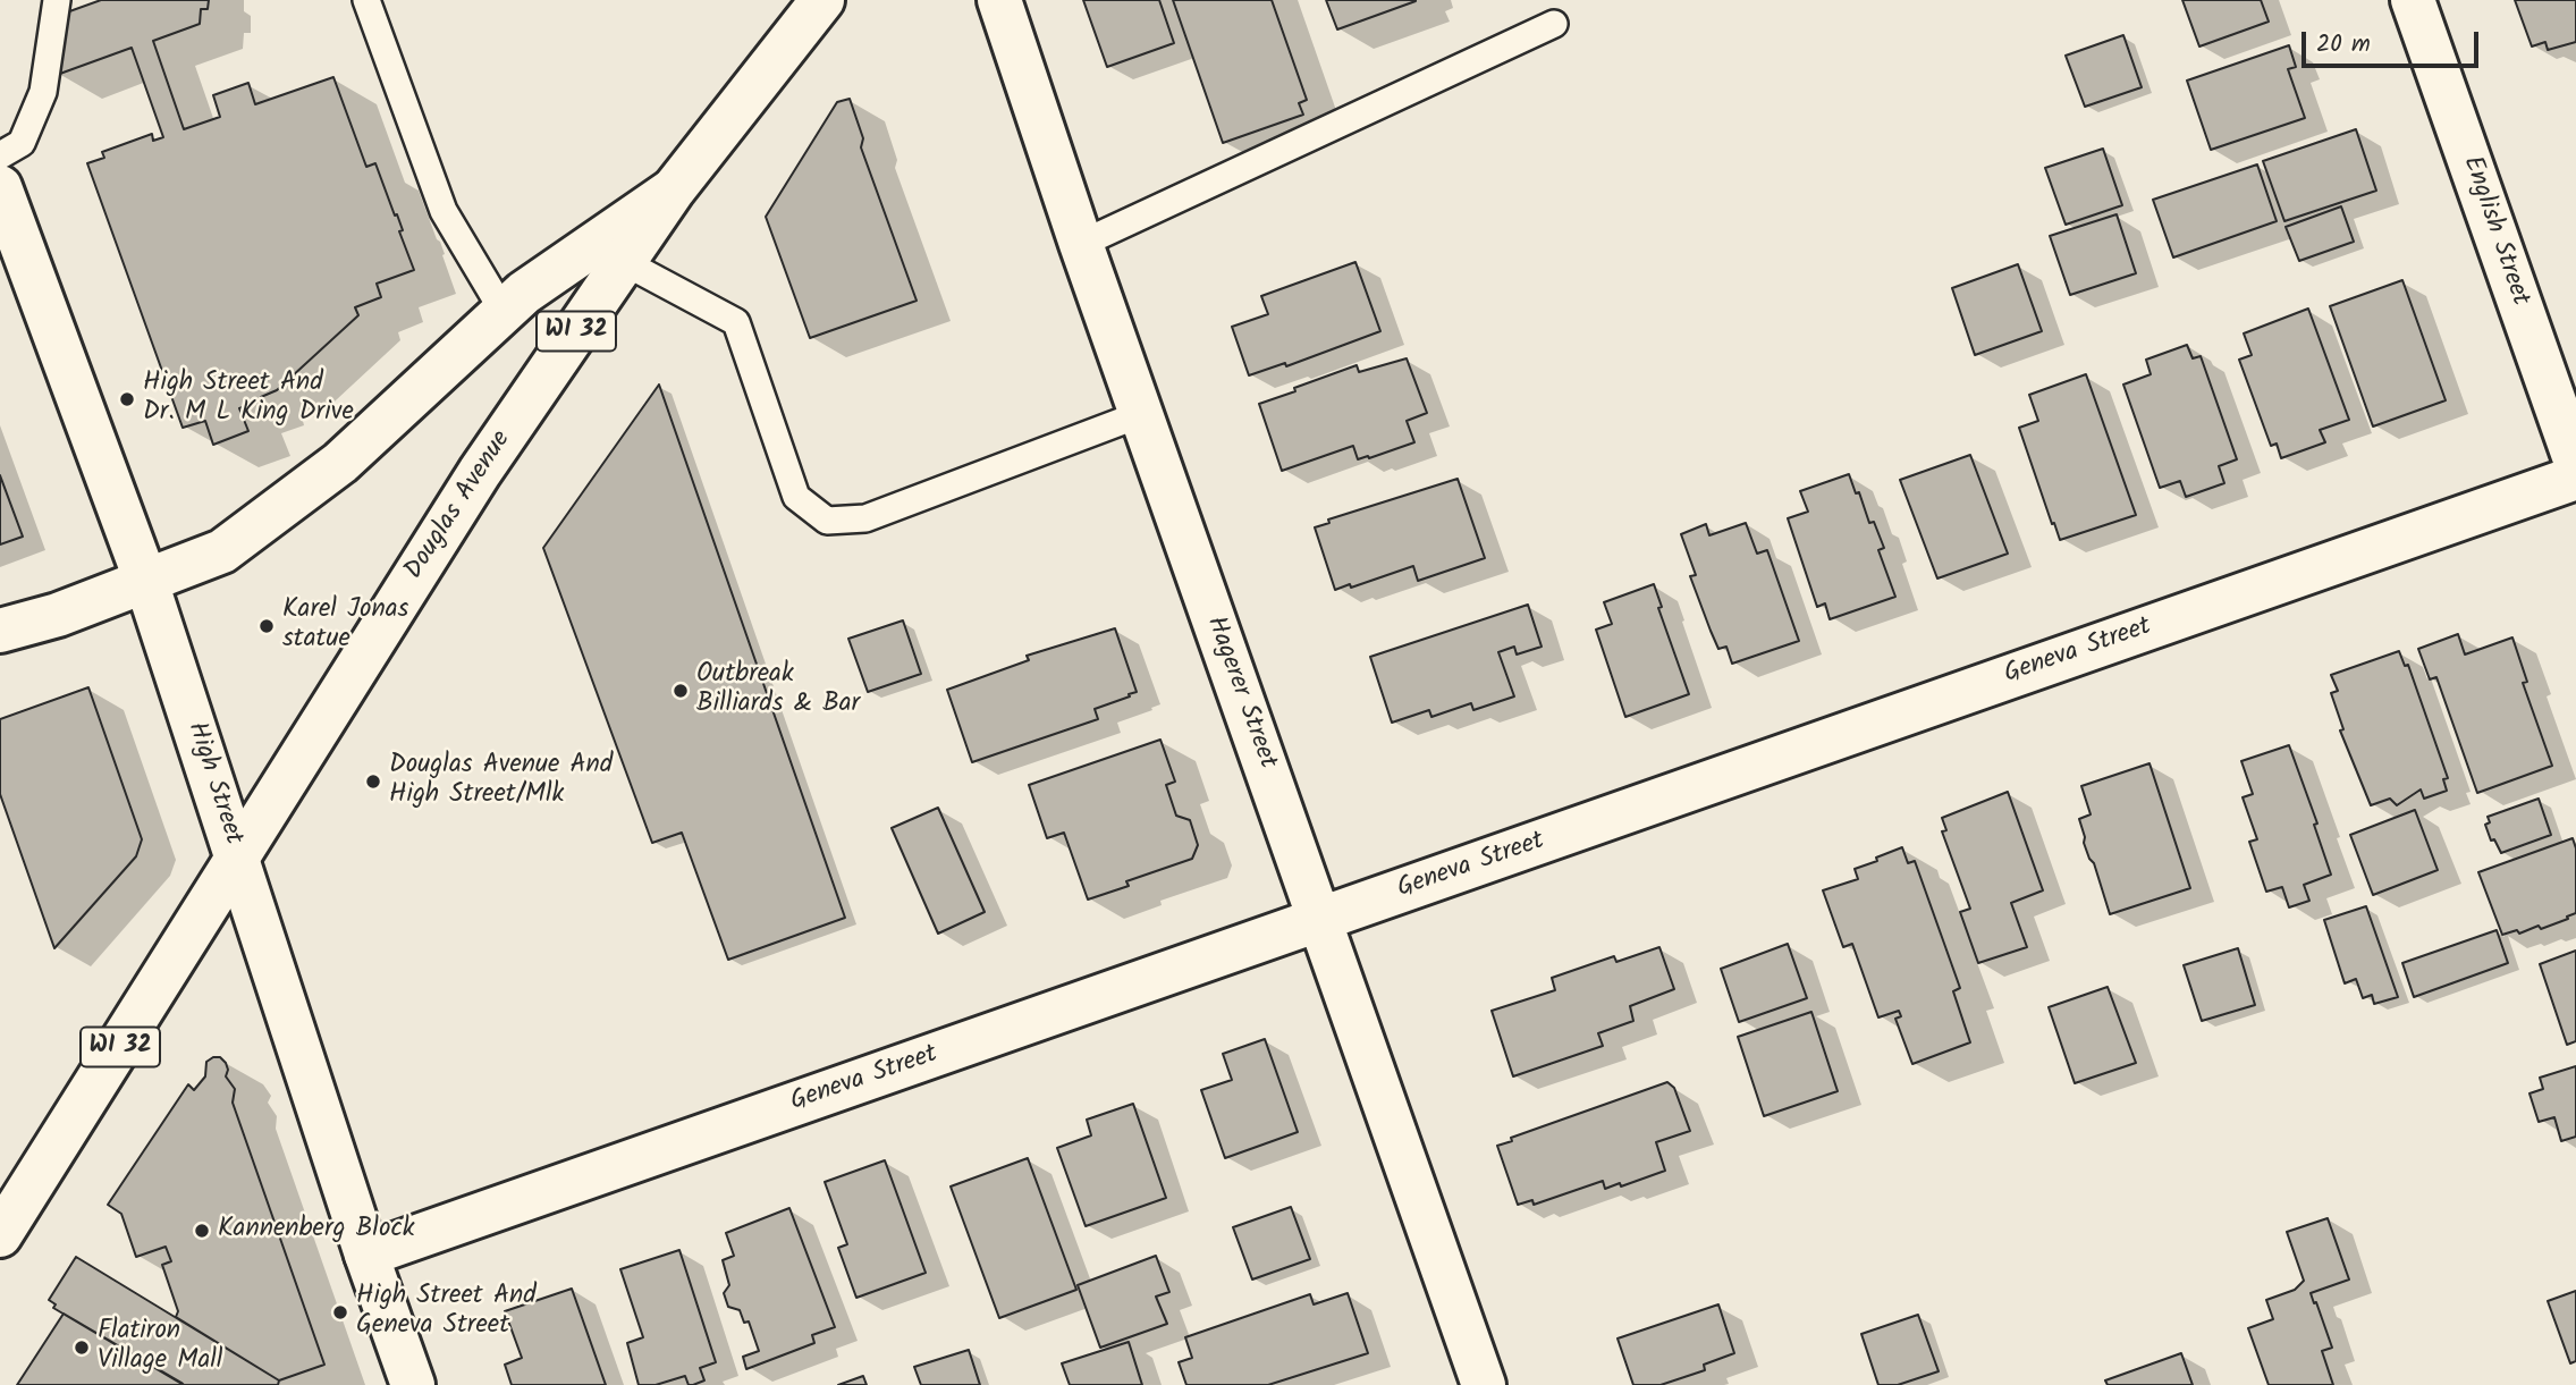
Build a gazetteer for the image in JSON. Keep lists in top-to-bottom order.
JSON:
{
  "streets": {
    "street": [
      "English Street",
      "WI 32",
      "Douglas Avenue",
      "Geneva Street",
      "Hagerer Street",
      "High Street"
    ]
  },
  "crossings": [
    ["Douglas Avenue", "High Street"],
    ["Geneva Street", "Hagerer Street"],
    ["Geneva Street", "High Street"]
  ],
  "places": [
    "High Street And Dr. M L King Drive",
    "Karel Jonas statue",
    "Outbreak Billiards & Bar",
    "Douglas Avenue And High Street/Mlk",
    "Kannenberg Block",
    "High Street And Geneva Street",
    "Flatiron Village Mall"
  ],
  "scale_bar": "20 m"
}
